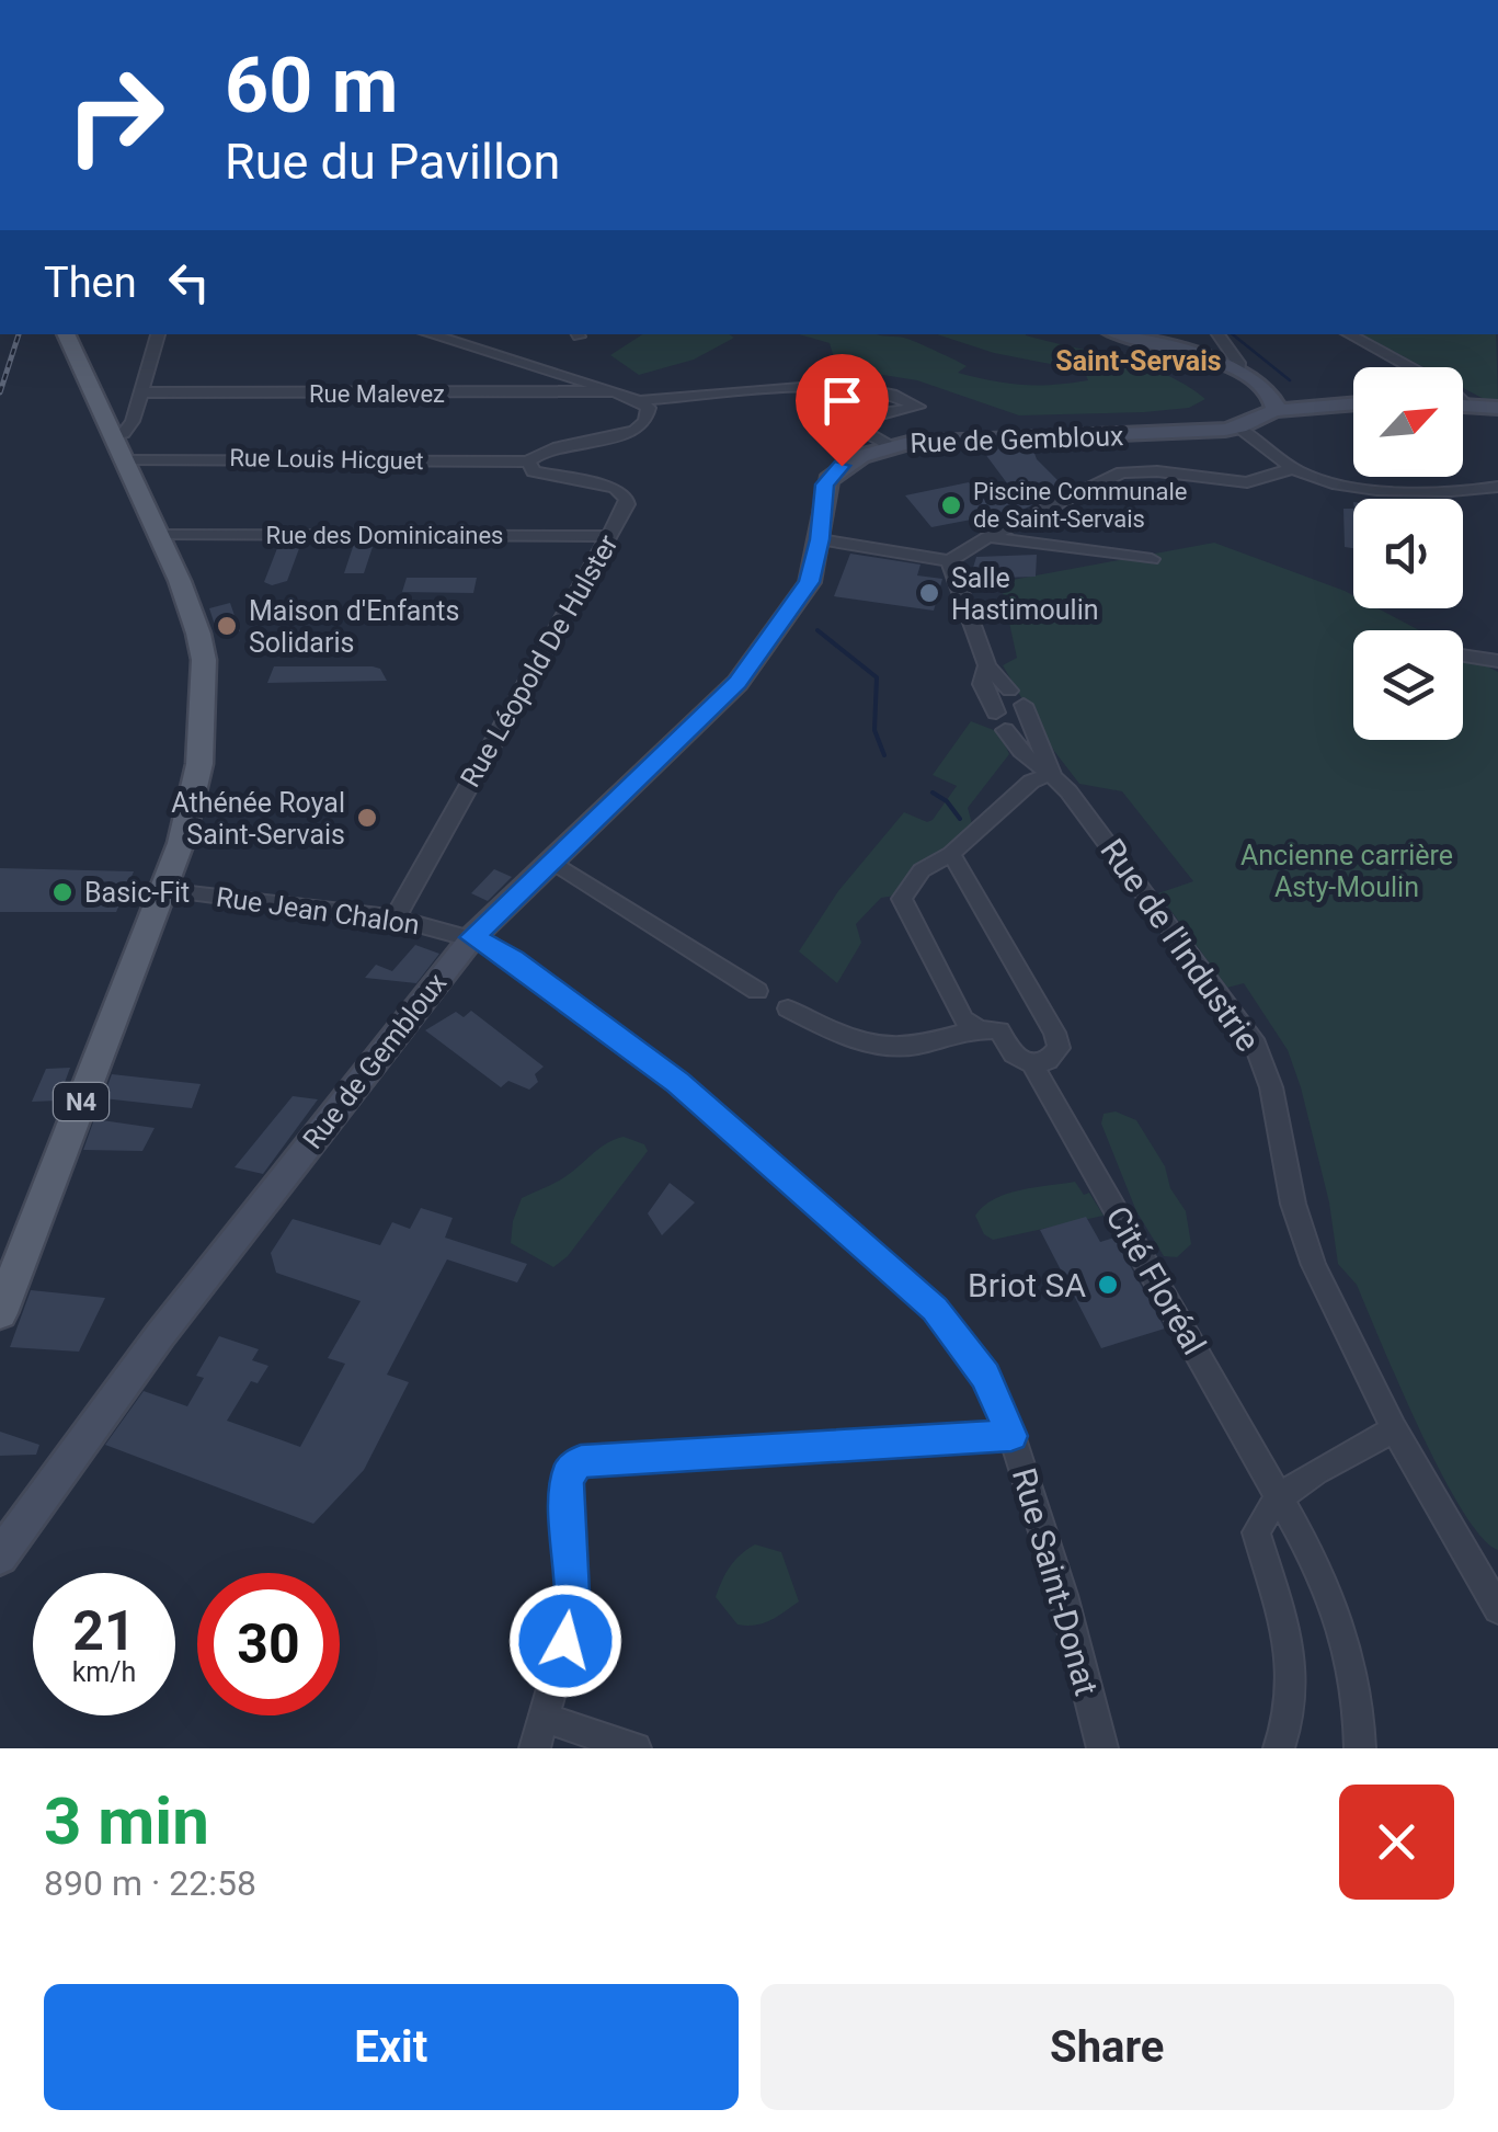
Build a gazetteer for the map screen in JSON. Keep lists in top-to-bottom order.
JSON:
{
  "streets": {
    "main road": ["Rue de Gembloux", "N4"],
    "street": [
      "Rue Malevez",
      "Rue Louis Hicguet",
      "Rue des Dominicaines",
      "Rue Léopold De Hulster",
      "Rue Jean Chalon",
      "Rue de l'Industrie",
      "Cité Floréal",
      "Rue Saint-Donat"
    ]
  },
  "crossings": [
    ["Rue de Gembloux", "Rue Jean Chalon"],
    ["Rue de Gembloux", "Rue Saint-Donat"],
    ["Rue Louis Hicguet", "Rue Léopold De Hulster"],
    ["Rue Louis Hicguet", "N4"],
    ["Rue des Dominicaines", "Rue Léopold De Hulster"],
    ["Rue des Dominicaines", "N4"],
    ["Rue Léopold De Hulster", "Rue Jean Chalon"],
    ["Rue Jean Chalon", "N4"],
    ["Rue Jean Chalon", "Rue Saint-Donat"],
    ["Rue de l'Industrie", "Cité Floréal"]
  ],
  "districts": ["Saint-Servais"],
  "parks": ["Ancienne carrière Asty-Moulin"],
  "places": [
    "Piscine Communale de Saint-Servais",
    "Salle Hastimoulin",
    "Maison d'Enfants Solidaris",
    "Athénée Royal Saint-Servais",
    "Basic-Fit",
    "Briot SA"
  ],
  "north": "top right",
  "page": {
    "turn": ["60 m", "Rue du Pavillon"],
    "then": "Then",
    "speed": "21 km/h",
    "limit": "30",
    "heading": ["3 min", "890 m · 22:58"],
    "buttons": ["Exit", "Share"]
  }
}
